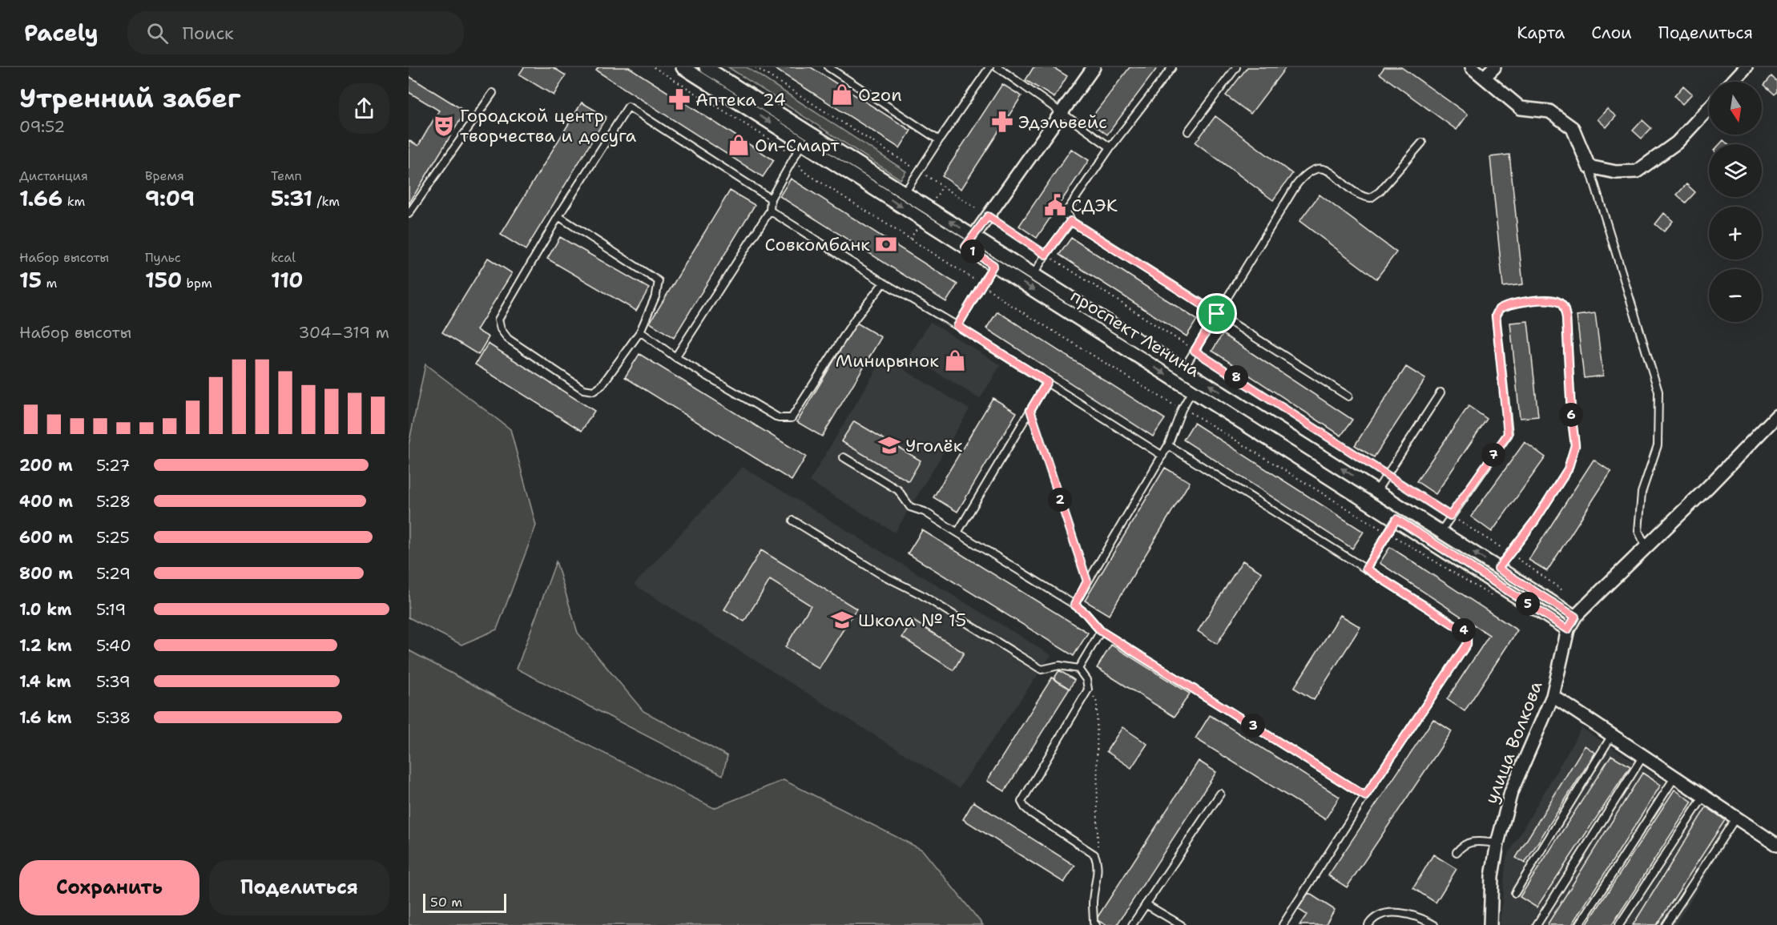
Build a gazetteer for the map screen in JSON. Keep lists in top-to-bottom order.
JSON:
{
  "streets": {
    "street": ["проспект Ленина", "улица Волкова"]
  },
  "crossings": [
    ["проспект Ленина", "улица Волкова"]
  ],
  "places": {
    "shop": ["Ozon", "On-Смарт", "Минирынок"],
    "pharmacy": ["Аптека 24", "Эдэльвейс"],
    "theatre": ["Городской центр творчества и досуга"],
    "public building": ["СДЭК"],
    "bank": ["Совкомбанк"],
    "school or university": ["Уголёк", "Школа № 15"]
  },
  "scale_bar": "50 m",
  "north": "bottom",
  "page": {
    "header": "Pacely",
    "search": "Поиск",
    "nav": ["Карта", "Слои", "Поделиться"],
    "heading": ["Утренний забег", "09:52"],
    "map_buttons": ["+", "−"],
    "stats": [
      ["Дистанция", "1.66 km"],
      ["Время", "9:09"],
      ["Темп", "5:31 /km"],
      ["Набор высоты", "15 m"],
      ["Пульс", "150 bpm"],
      ["kcal", "110"]
    ],
    "pins": [
      "1",
      "8",
      "6",
      "7",
      "2",
      "5",
      "4",
      "3"
    ],
    "chart": ["Набор высоты", "304–319 m"],
    "list": [
      {
        "name": "200 m",
        "note": "5:27"
      },
      {
        "name": "400 m",
        "note": "5:28"
      },
      {
        "name": "600 m",
        "note": "5:25"
      },
      {
        "name": "800 m",
        "note": "5:29"
      },
      {
        "name": "1.0 km",
        "note": "5:19"
      },
      {
        "name": "1.2 km",
        "note": "5:40"
      },
      {
        "name": "1.4 km",
        "note": "5:39"
      },
      {
        "name": "1.6 km",
        "note": "5:38"
      }
    ],
    "buttons": ["Сохранить", "Поделиться"],
    "scale": "50 m"
  }
}
